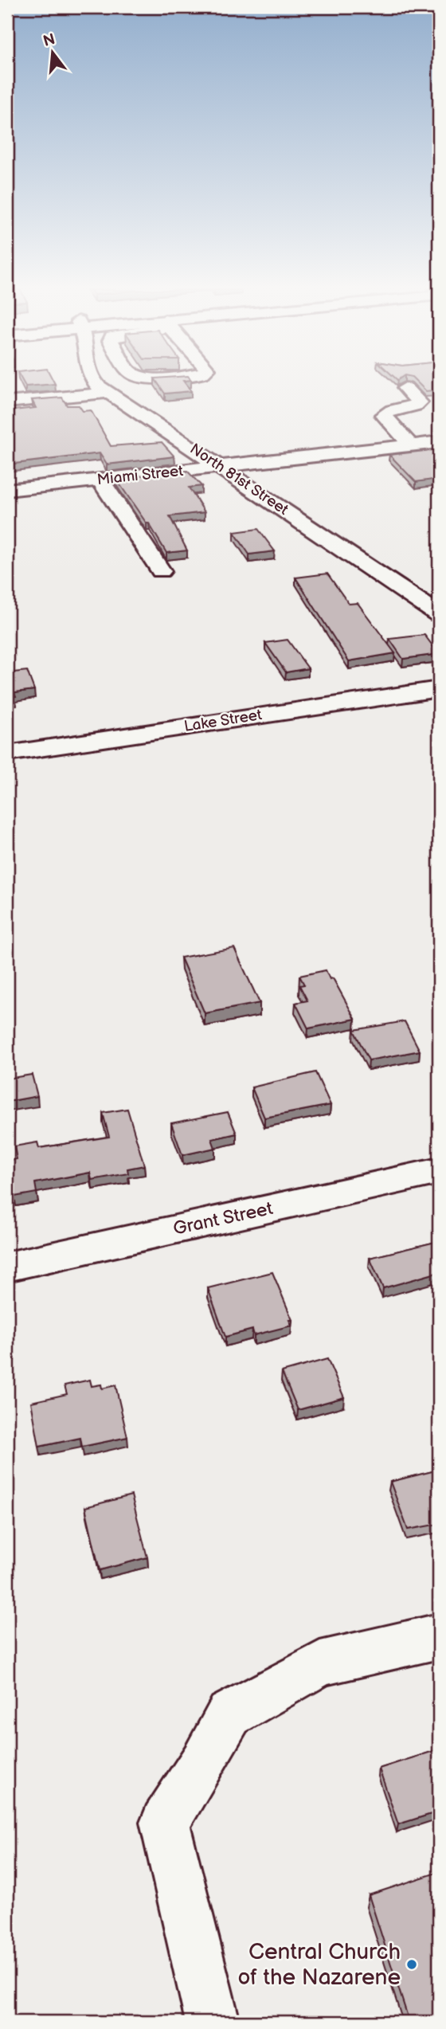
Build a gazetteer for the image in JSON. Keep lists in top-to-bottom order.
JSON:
{
  "streets": {
    "street": [
      "Miami Street",
      "North 81st Street",
      "Lake Street",
      "Grant Street"
    ]
  },
  "crossings": [
    ["Miami Street", "North 81st Street"]
  ],
  "places": ["Central Church of the Nazarene"],
  "north": "top"
}
